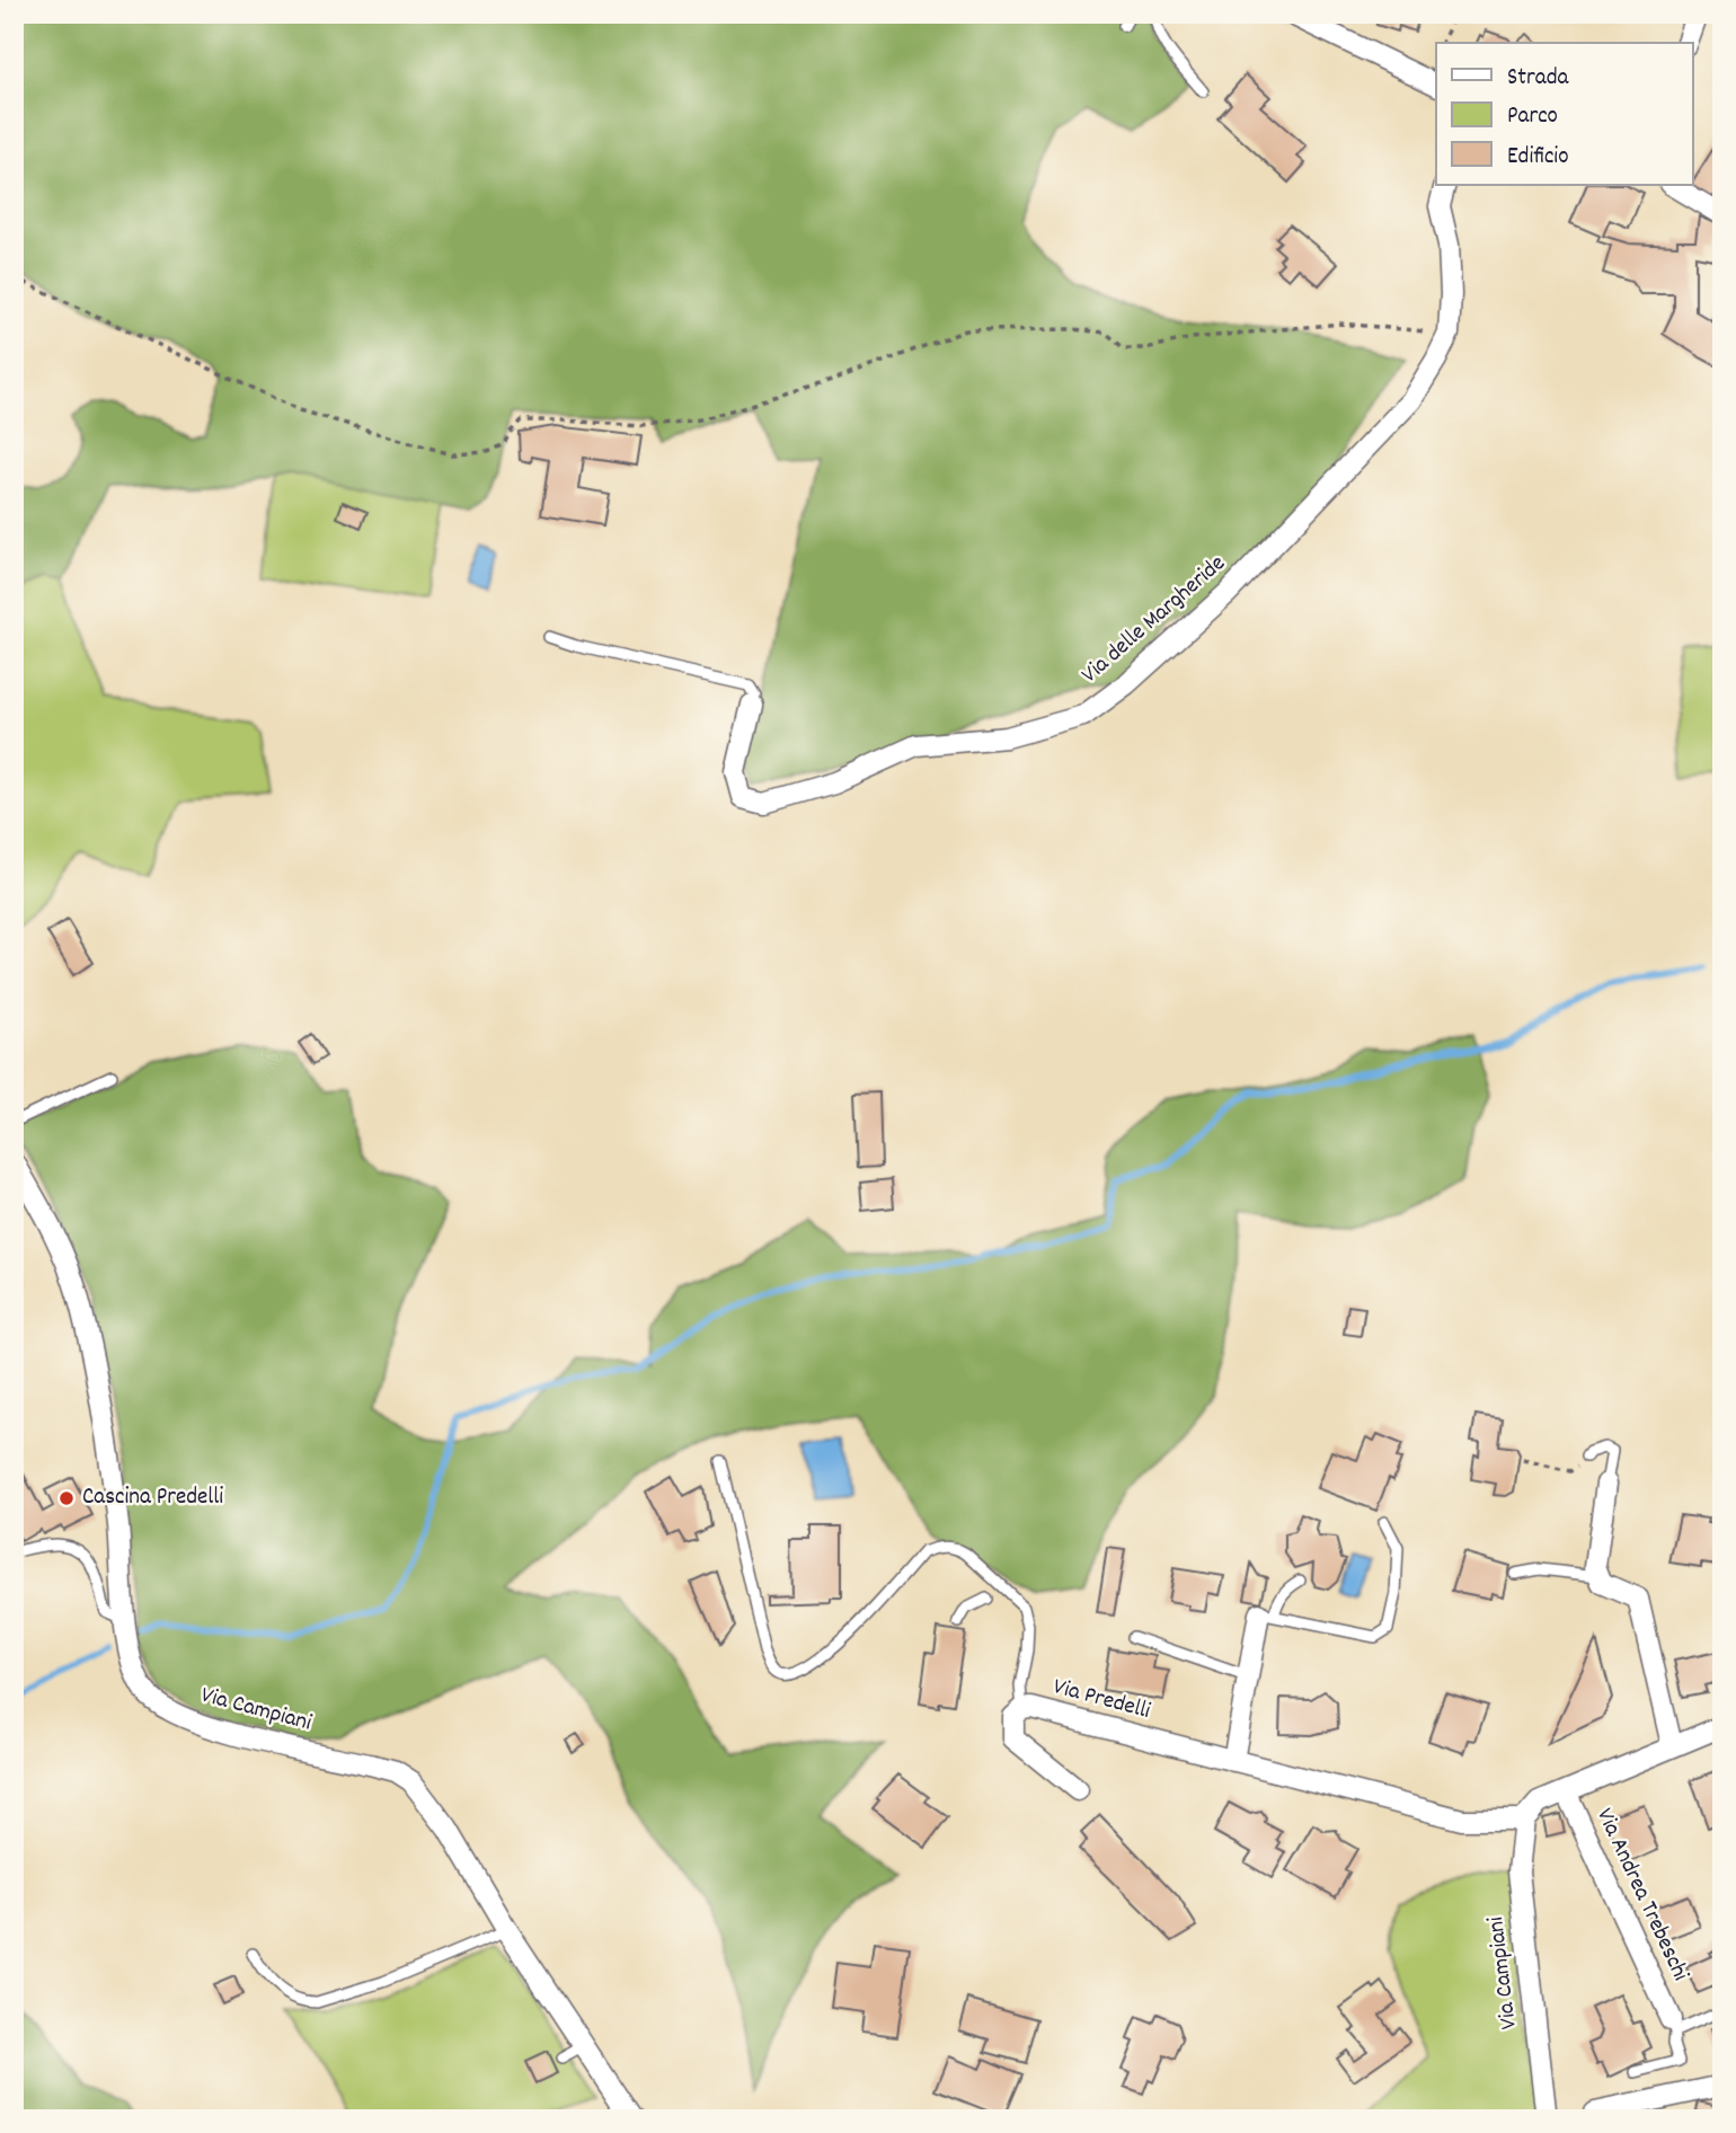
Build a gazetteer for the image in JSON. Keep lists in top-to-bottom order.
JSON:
{
  "streets": {
    "street": [
      "Via delle Margheride",
      "Via Predelli",
      "Via Campiani",
      "Via Andrea Trebeschi"
    ]
  },
  "crossings": [
    ["Via Predelli", "Via Campiani"],
    ["Via Predelli", "Via Andrea Trebeschi"],
    ["Via Campiani", "Via Andrea Trebeschi"]
  ],
  "places": ["Cascina Predelli"],
  "legend": ["Strada", "Parco", "Edificio"]
}
